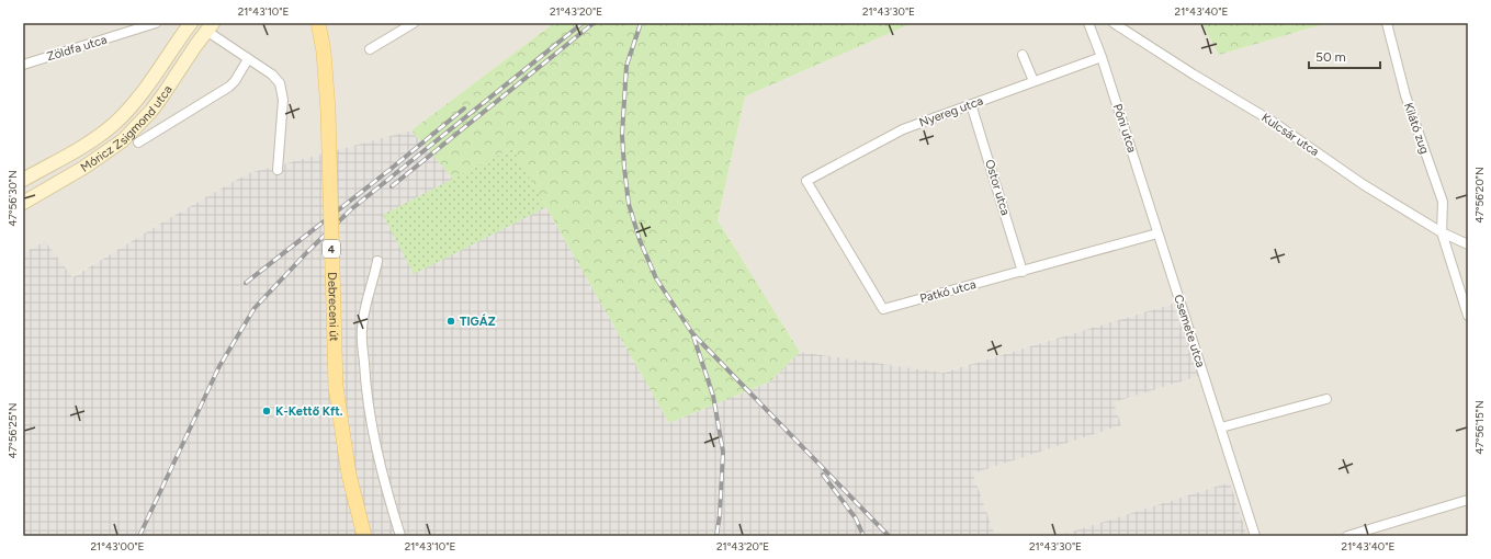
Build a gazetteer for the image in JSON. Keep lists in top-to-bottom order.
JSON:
{
  "streets": {
    "main road": ["Móricz Zsigmond utca", "4", "Debreceni út"],
    "street": [
      "Zöldfa utca",
      "Nyereg utca",
      "Póni utca",
      "Kilátó zug",
      "Kulcsár utca",
      "Ostor utca",
      "Patkó utca",
      "Csemete utca"
    ]
  },
  "crossings": [
    ["Nyereg utca", "Póni utca"],
    ["Nyereg utca", "Ostor utca"],
    ["Nyereg utca", "Patkó utca"],
    ["Póni utca", "Patkó utca"],
    ["Póni utca", "Csemete utca"],
    ["Kilátó zug", "Kulcsár utca"],
    ["Ostor utca", "Patkó utca"],
    ["Patkó utca", "Csemete utca"]
  ],
  "places": ["TIGÁZ", "K-Kettő Kft."],
  "scale_bar": "50 m",
  "coordinates": [
    "21°43'10\"E",
    "21°43'20\"E",
    "21°43'30\"E",
    "21°43'40\"E",
    "47°56'20\"N",
    "47°56'30\"N",
    "47°56'15\"N",
    "47°56'25\"N",
    "21°43'00\"E"
  ]
}
